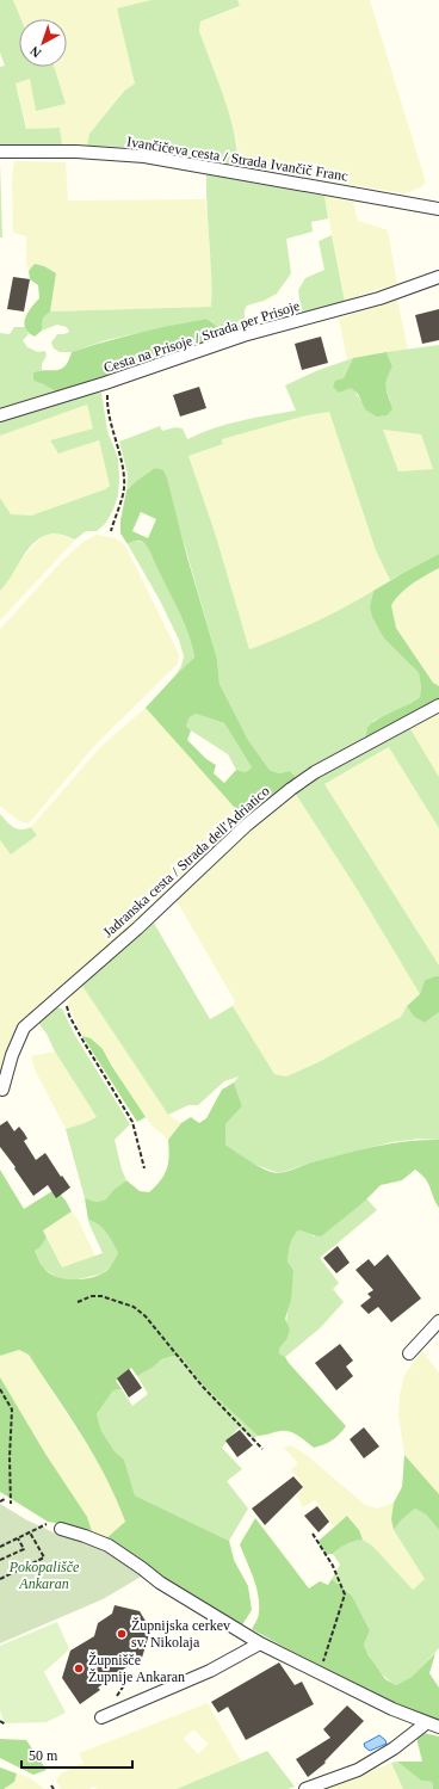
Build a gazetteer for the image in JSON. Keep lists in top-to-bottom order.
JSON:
{
  "streets": {
    "street": ["Ivančičeva cesta / Strada Ivančič Franc", "Cesta na Prisoje / Strada per Prisoje", "Jadranska cesta / Strada dell'Adriatico"]
  },
  "parks": ["Pokopališče Ankaran"],
  "places": ["Župnijska cerkev sv. Nikolaja", "Župnišče Župnije Ankaran"],
  "scale_bar": "50 m",
  "north": "bottom left"
}
